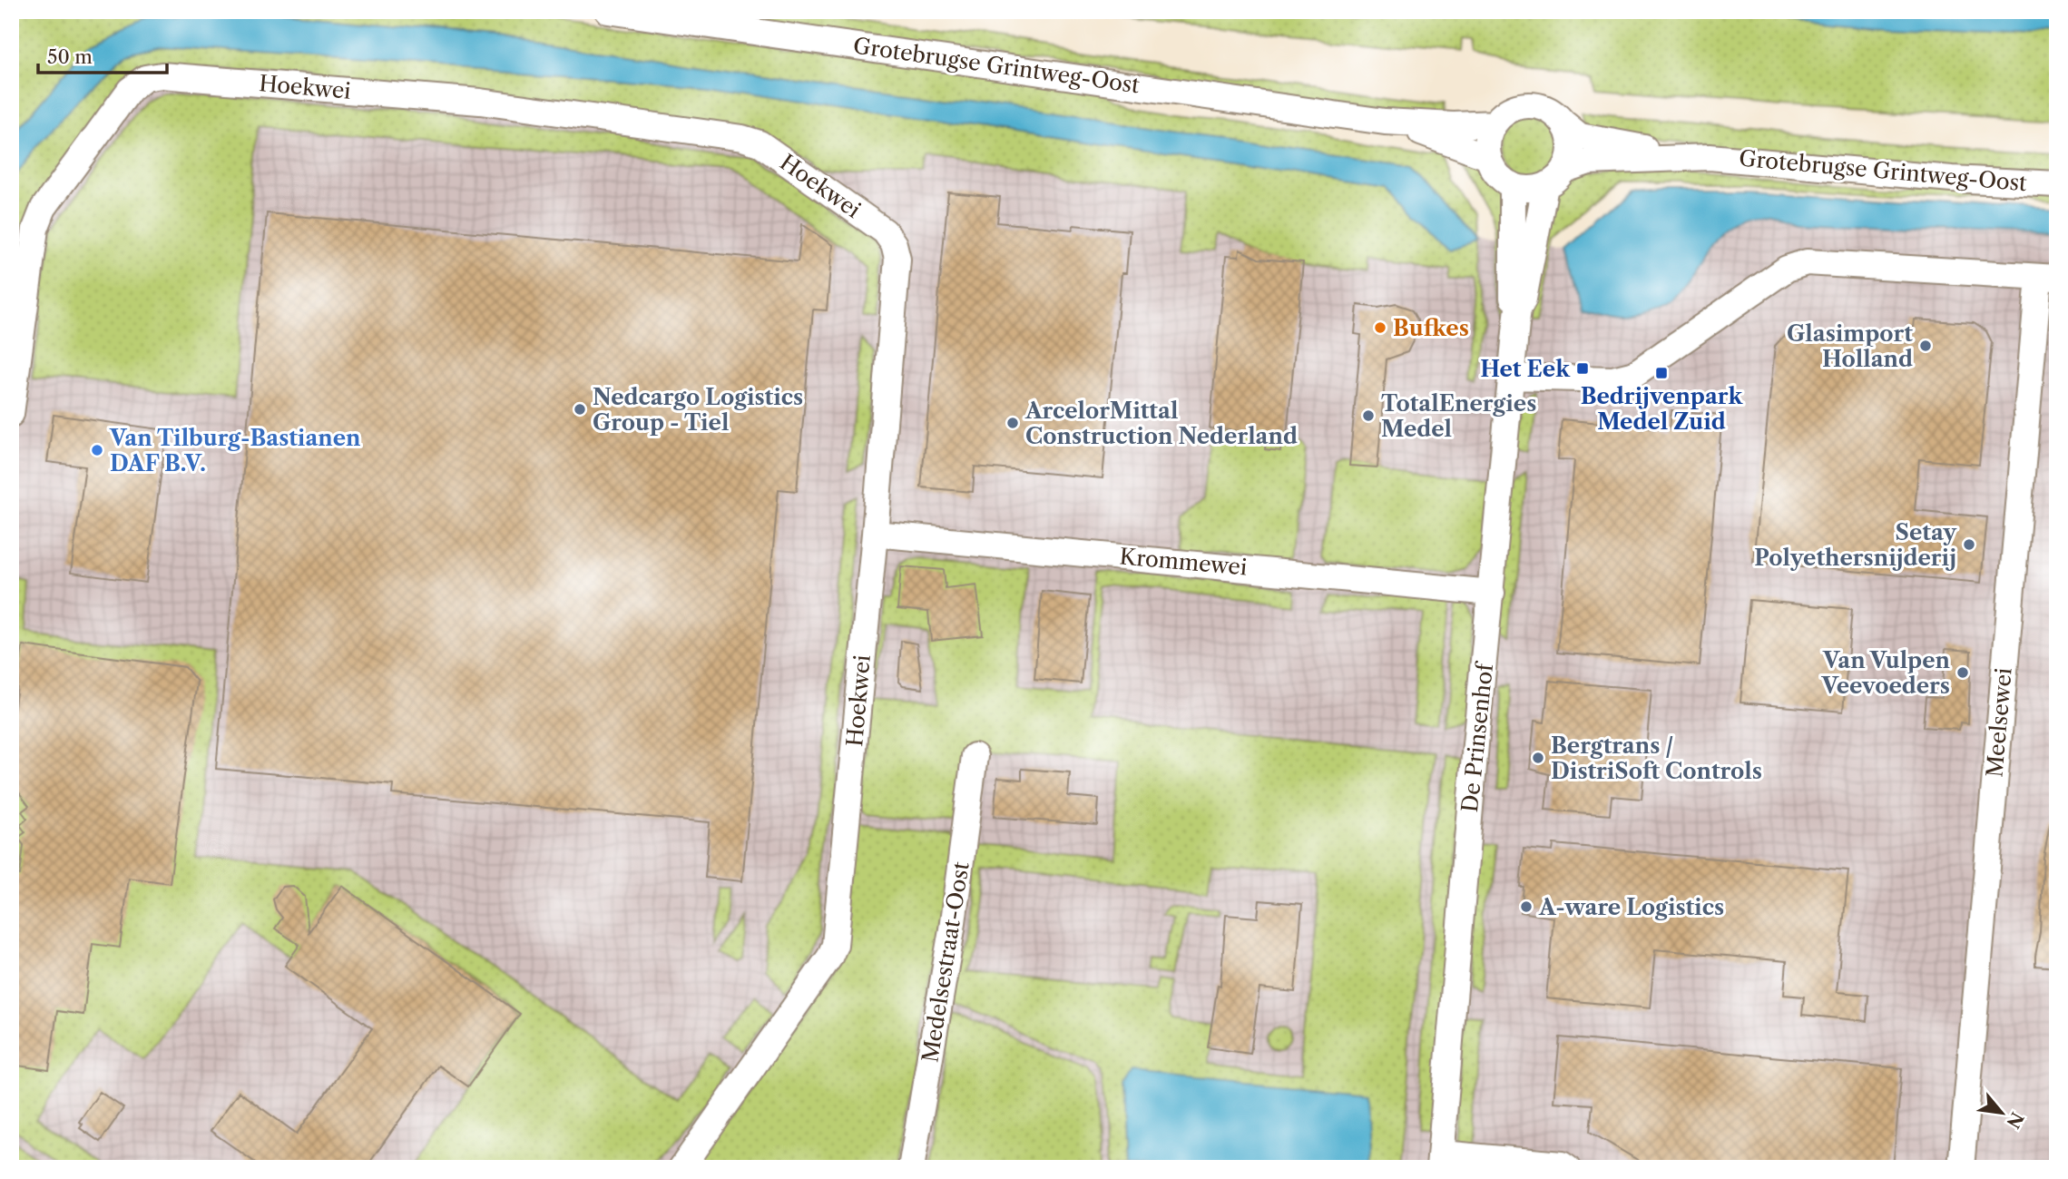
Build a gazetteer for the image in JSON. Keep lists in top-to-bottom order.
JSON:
{
  "streets": {
    "street": [
      "Grotebrugse Grintweg-Oost",
      "Hoekwei",
      "Krommewei",
      "Meelsewei",
      "De Prinsenhof",
      "Medelsestraat-Oost"
    ]
  },
  "crossings": [
    ["Grotebrugse Grintweg-Oost", "De Prinsenhof"],
    ["Hoekwei", "Krommewei"],
    ["Krommewei", "De Prinsenhof"]
  ],
  "places": {
    "other": [
      "Bufkes",
      "Glasimport Holland",
      "Nedcargo Logistics Group - Tiel",
      "TotalEnergies Medel",
      "ArcelorMittal Construction Nederland",
      "Van Tilburg-Bastianen DAF B.V.",
      "Setay Polyethersnijderij",
      "Van Vulpen Veevoeders",
      "Bergtrans / DistriSoft Controls",
      "A-ware Logistics"
    ],
    "transit": ["Het Eek", "Bedrijvenpark Medel Zuid"]
  },
  "scale_bar": "50 m",
  "north": "bottom right"
}
